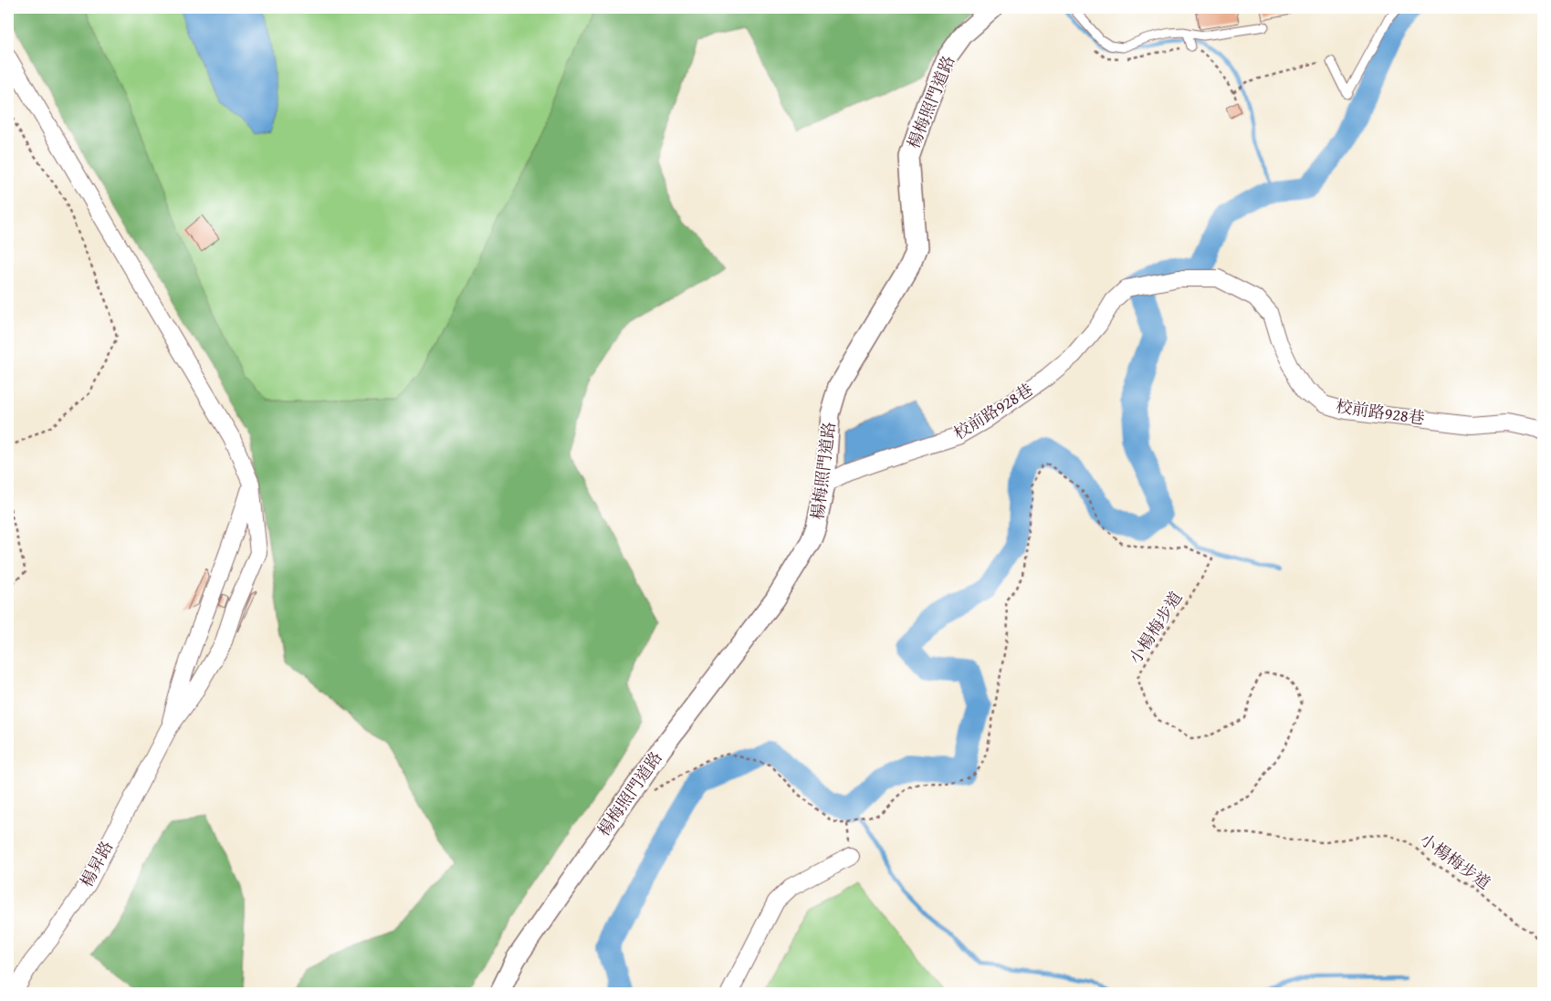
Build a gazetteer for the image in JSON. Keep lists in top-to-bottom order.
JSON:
{
  "streets": {
    "street": ["楊梅照門道路", "校前路928巷", "楊昇路"],
    "path": ["小楊梅步道"]
  },
  "crossings": [
    ["楊梅照門道路", "校前路928巷"]
  ]
}
